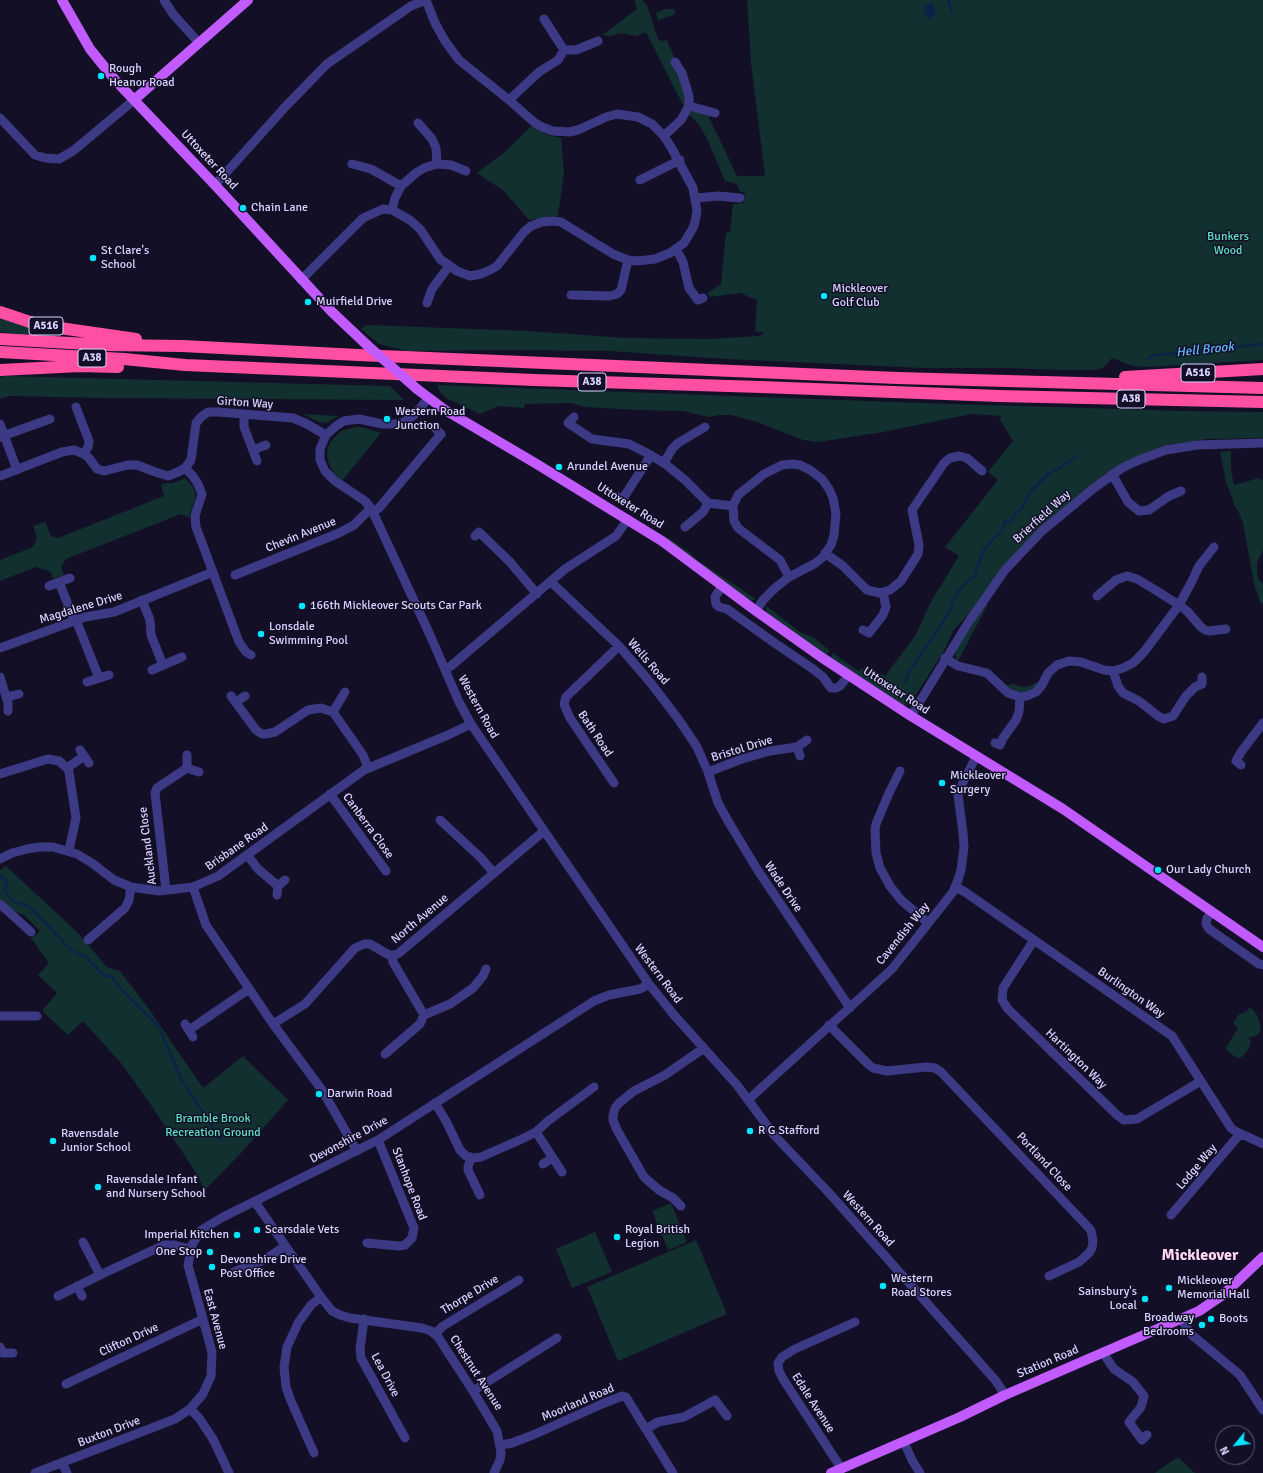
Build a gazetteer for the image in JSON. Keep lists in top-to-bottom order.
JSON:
{
  "streets": {
    "highway": ["A516", "A38"],
    "main road": ["Uttoxeter Road", "Station Road"],
    "street": [
      "Girton Way",
      "Brierfield Way",
      "Chevin Avenue",
      "Magdalene Drive",
      "Wells Road",
      "Western Road",
      "Bath Road",
      "Bristol Drive",
      "Canberra Close",
      "Auckland Close",
      "Brisbane Road",
      "Wade Drive",
      "North Avenue",
      "Cavendish Way",
      "Burlington Way",
      "Hartington Way",
      "Devonshire Drive",
      "Portland Close",
      "Lodge Way",
      "Stanhope Road",
      "Thorpe Drive",
      "East Avenue",
      "Clifton Drive",
      "Chestnut Avenue",
      "Lea Drive",
      "Moorland Road",
      "Edale Avenue",
      "Buxton Drive"
    ]
  },
  "crossings": [
    ["Uttoxeter Road", "Brierfield Way"],
    ["Uttoxeter Road", "Cavendish Way"],
    ["A516", "A38"],
    ["Girton Way", "Western Road"],
    ["Chevin Avenue", "Western Road"],
    ["Wells Road", "Bath Road"],
    ["Wells Road", "Bristol Drive"],
    ["Wells Road", "Wade Drive"],
    ["Western Road", "Brisbane Road"],
    ["Western Road", "North Avenue"],
    ["Western Road", "Cavendish Way"],
    ["Western Road", "Devonshire Drive"],
    ["Western Road", "Station Road"],
    ["Bristol Drive", "Wade Drive"],
    ["Canberra Close", "Brisbane Road"],
    ["Auckland Close", "Brisbane Road"],
    ["Wade Drive", "Cavendish Way"],
    ["Cavendish Way", "Burlington Way"],
    ["Cavendish Way", "Portland Close"],
    ["Burlington Way", "Hartington Way"],
    ["Burlington Way", "Lodge Way"],
    ["Devonshire Drive", "Stanhope Road"],
    ["Devonshire Drive", "East Avenue"],
    ["Devonshire Drive", "Chestnut Avenue"],
    ["Thorpe Drive", "Chestnut Avenue"],
    ["East Avenue", "Clifton Drive"],
    ["East Avenue", "Buxton Drive"],
    ["Station Road", "Edale Avenue"],
    ["Chestnut Avenue", "Lea Drive"],
    ["Chestnut Avenue", "Moorland Road"]
  ],
  "districts": ["Mickleover"],
  "water": ["Hell Brook"],
  "parks": ["Bunkers Wood", "Bramble Brook Recreation Ground"],
  "places": [
    "Rough Heanor Road",
    "Chain Lane",
    "St Clare's School",
    "Mickleover Golf Club",
    "Muirfield Drive",
    "Western Road Junction",
    "Arundel Avenue",
    "166th Mickleover Scouts Car Park",
    "Lonsdale Swimming Pool",
    "Mickleover Surgery",
    "Our Lady Church",
    "Darwin Road",
    "R G Stafford",
    "Ravensdale Junior School",
    "Ravensdale Infant and Nursery School",
    "Scarsdale Vets",
    "Imperial Kitchen",
    "Royal British Legion",
    "One Stop",
    "Devonshire Drive Post Office",
    "Western Road Stores",
    "Mickleover Memorial Hall",
    "Sainsbury's Local",
    "Boots",
    "Broadway Bedrooms"
  ],
  "north": "bottom left"
}
